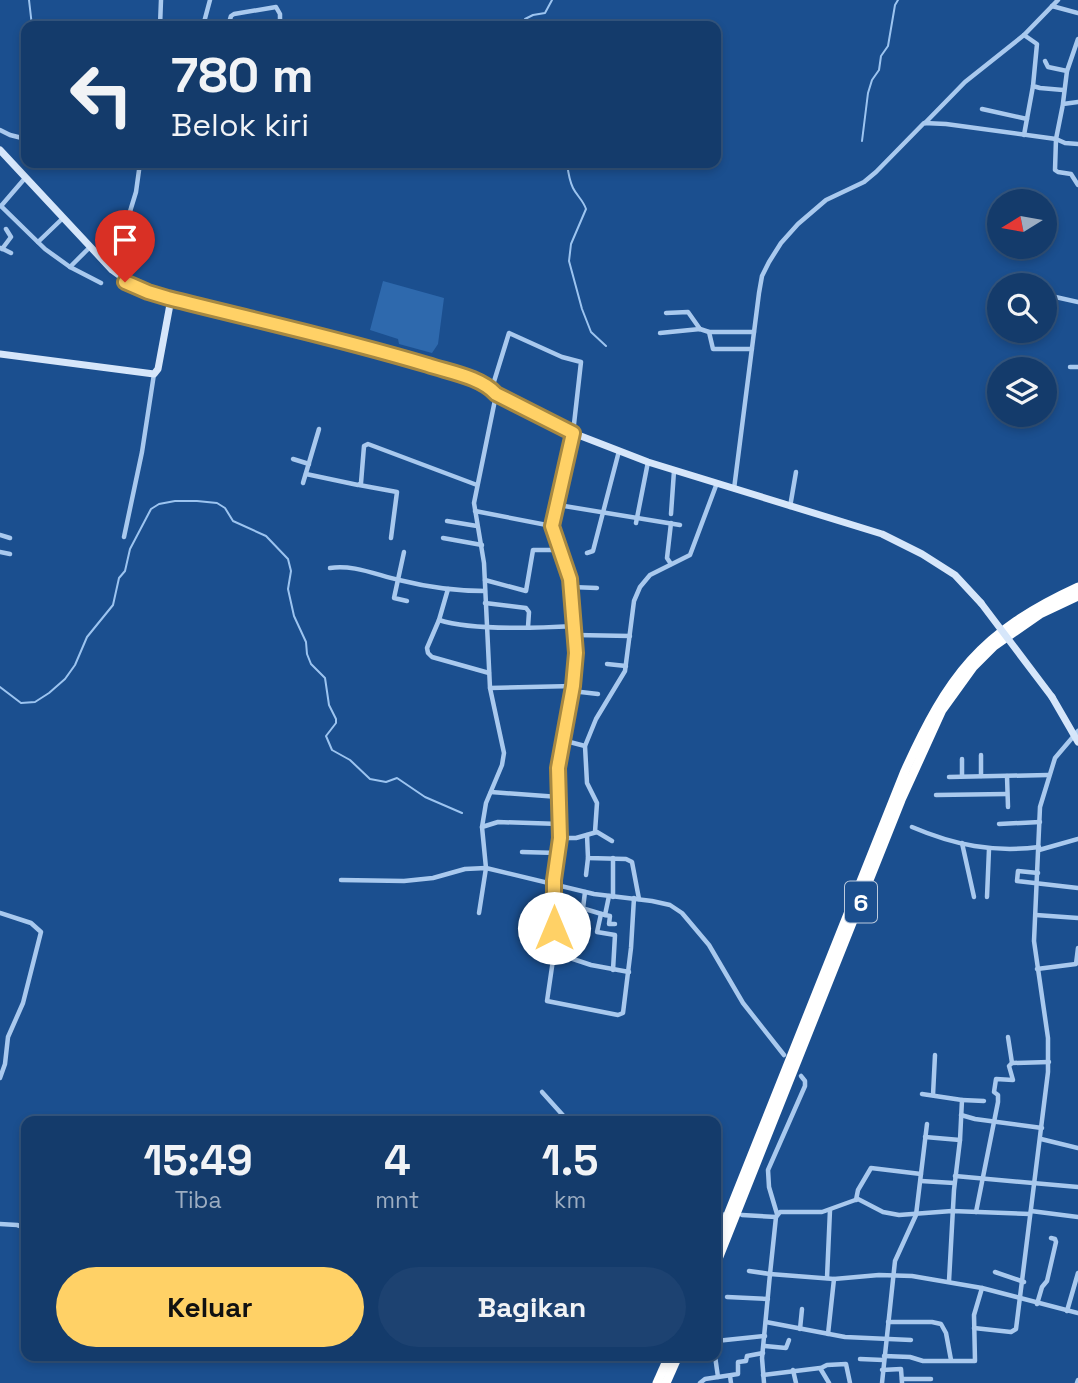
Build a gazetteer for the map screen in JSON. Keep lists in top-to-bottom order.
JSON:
{
  "streets": {
    "highway": ["6"]
  },
  "north": "left",
  "page": {
    "turn": ["780 m", "Belok kiri"],
    "eta": [
      "15:49",
      "Tiba",
      "4",
      "mnt",
      "1.5",
      "km"
    ],
    "buttons": ["Keluar", "Bagikan"]
  }
}
